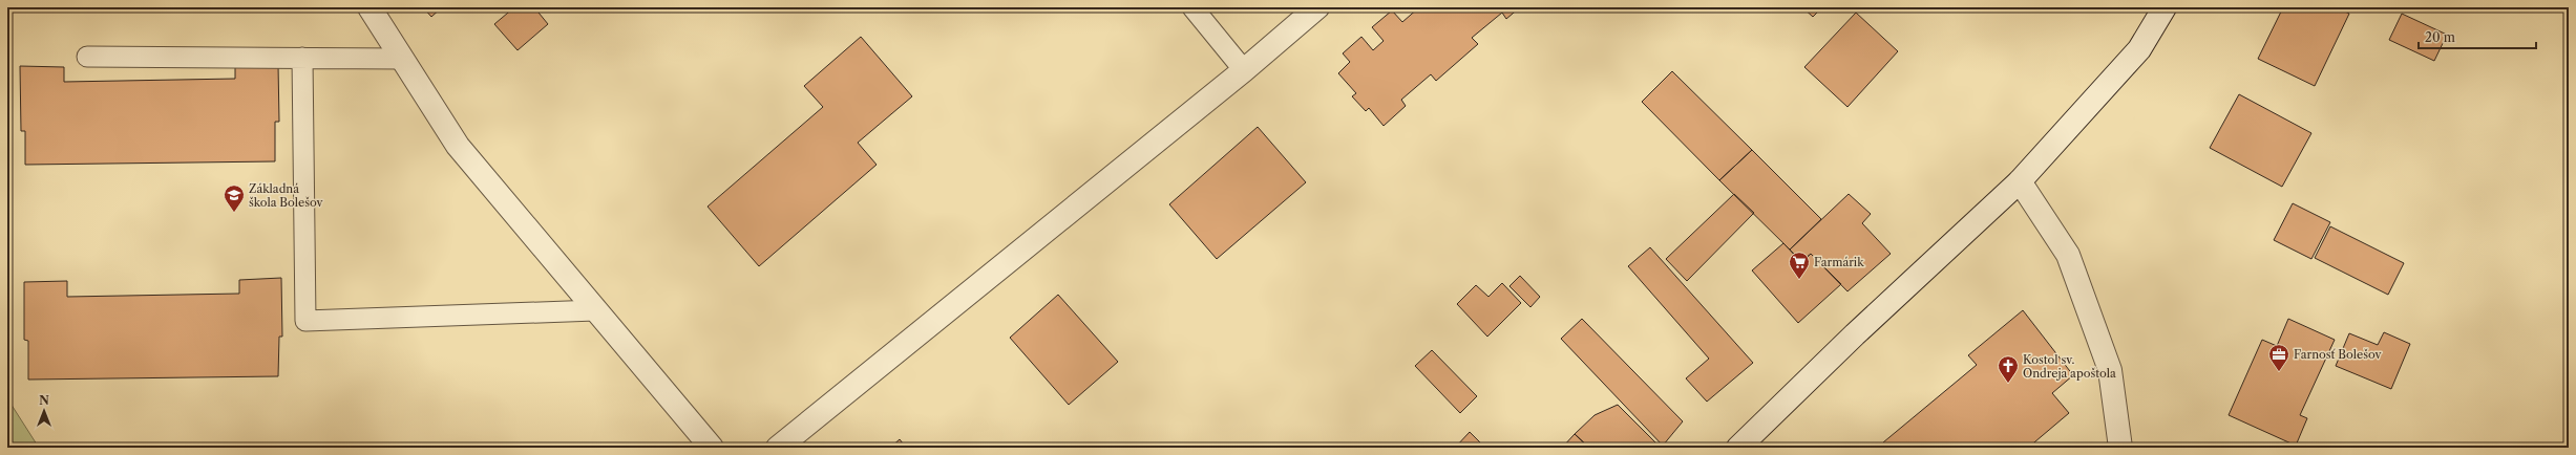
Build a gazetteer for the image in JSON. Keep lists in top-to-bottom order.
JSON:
{
  "places": {
    "school or university": ["Základná škola Bolešov"],
    "supermarket": ["Farmárik"],
    "office": ["Farnosť Bolešov"],
    "church": ["Kostol sv. Ondreja apoštola"]
  },
  "scale_bar": "20 m",
  "north": "top"
}
